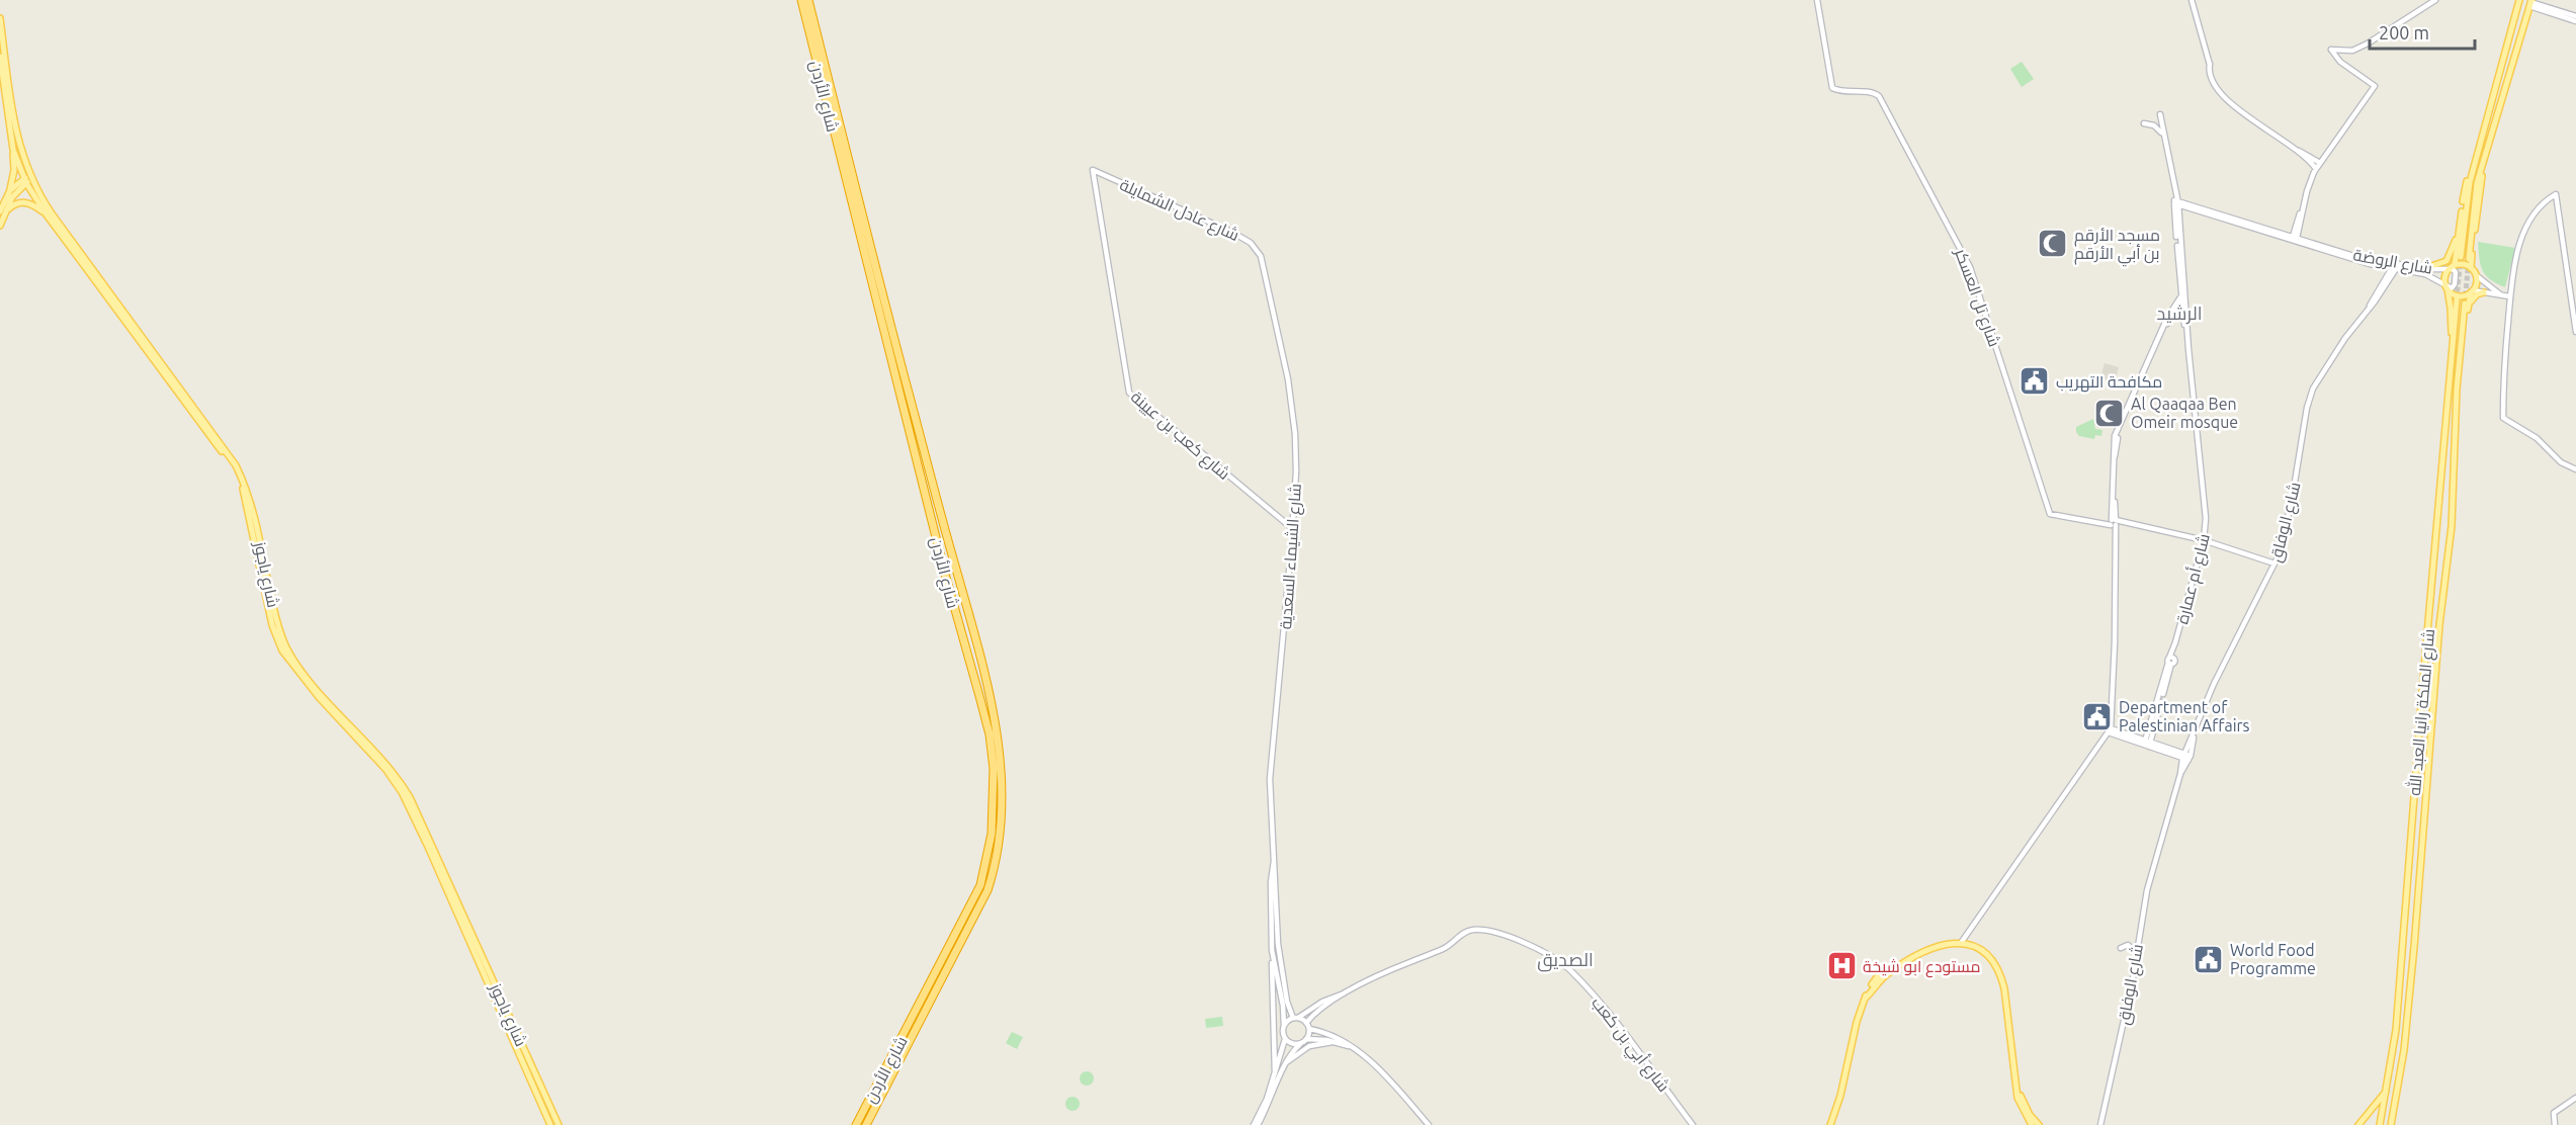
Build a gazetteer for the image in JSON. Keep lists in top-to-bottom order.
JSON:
{
  "streets": {
    "highway": ["شارع الأردن"],
    "main road": ["شارع ياجوز", "شارع الملكة رانيا العبد الله"],
    "street": [
      "شارع عادل الشمايلة",
      "شارع الروضة",
      "شارع تل العسكر",
      "شارع كعب بن عيينة",
      "شارع الوفاق",
      "شارع الشيماء السعدية",
      "شارع أم عمارة",
      "شارع أبي بن كعب"
    ]
  },
  "crossings": [
    ["شارع عادل الشمايلة", "شارع كعب بن عيينة"],
    ["شارع عادل الشمايلة", "شارع الشيماء السعدية"],
    ["شارع الروضة", "شارع الوفاق"],
    ["شارع الروضة", "شارع أم عمارة"],
    ["شارع كعب بن عيينة", "شارع الشيماء السعدية"]
  ],
  "districts": ["الرشيد", "الصديق"],
  "places": {
    "mosque": ["مسجد الأرقم بن أبي الأرقم", "Al Qaaqaa Ben Omeir mosque"],
    "public building": ["مكافحة التهريب", "Department of Palestinian Affairs", "World Food Programme"],
    "hospital": ["مستودع ابو شيخة"]
  },
  "scale_bar": "200 m"
}
